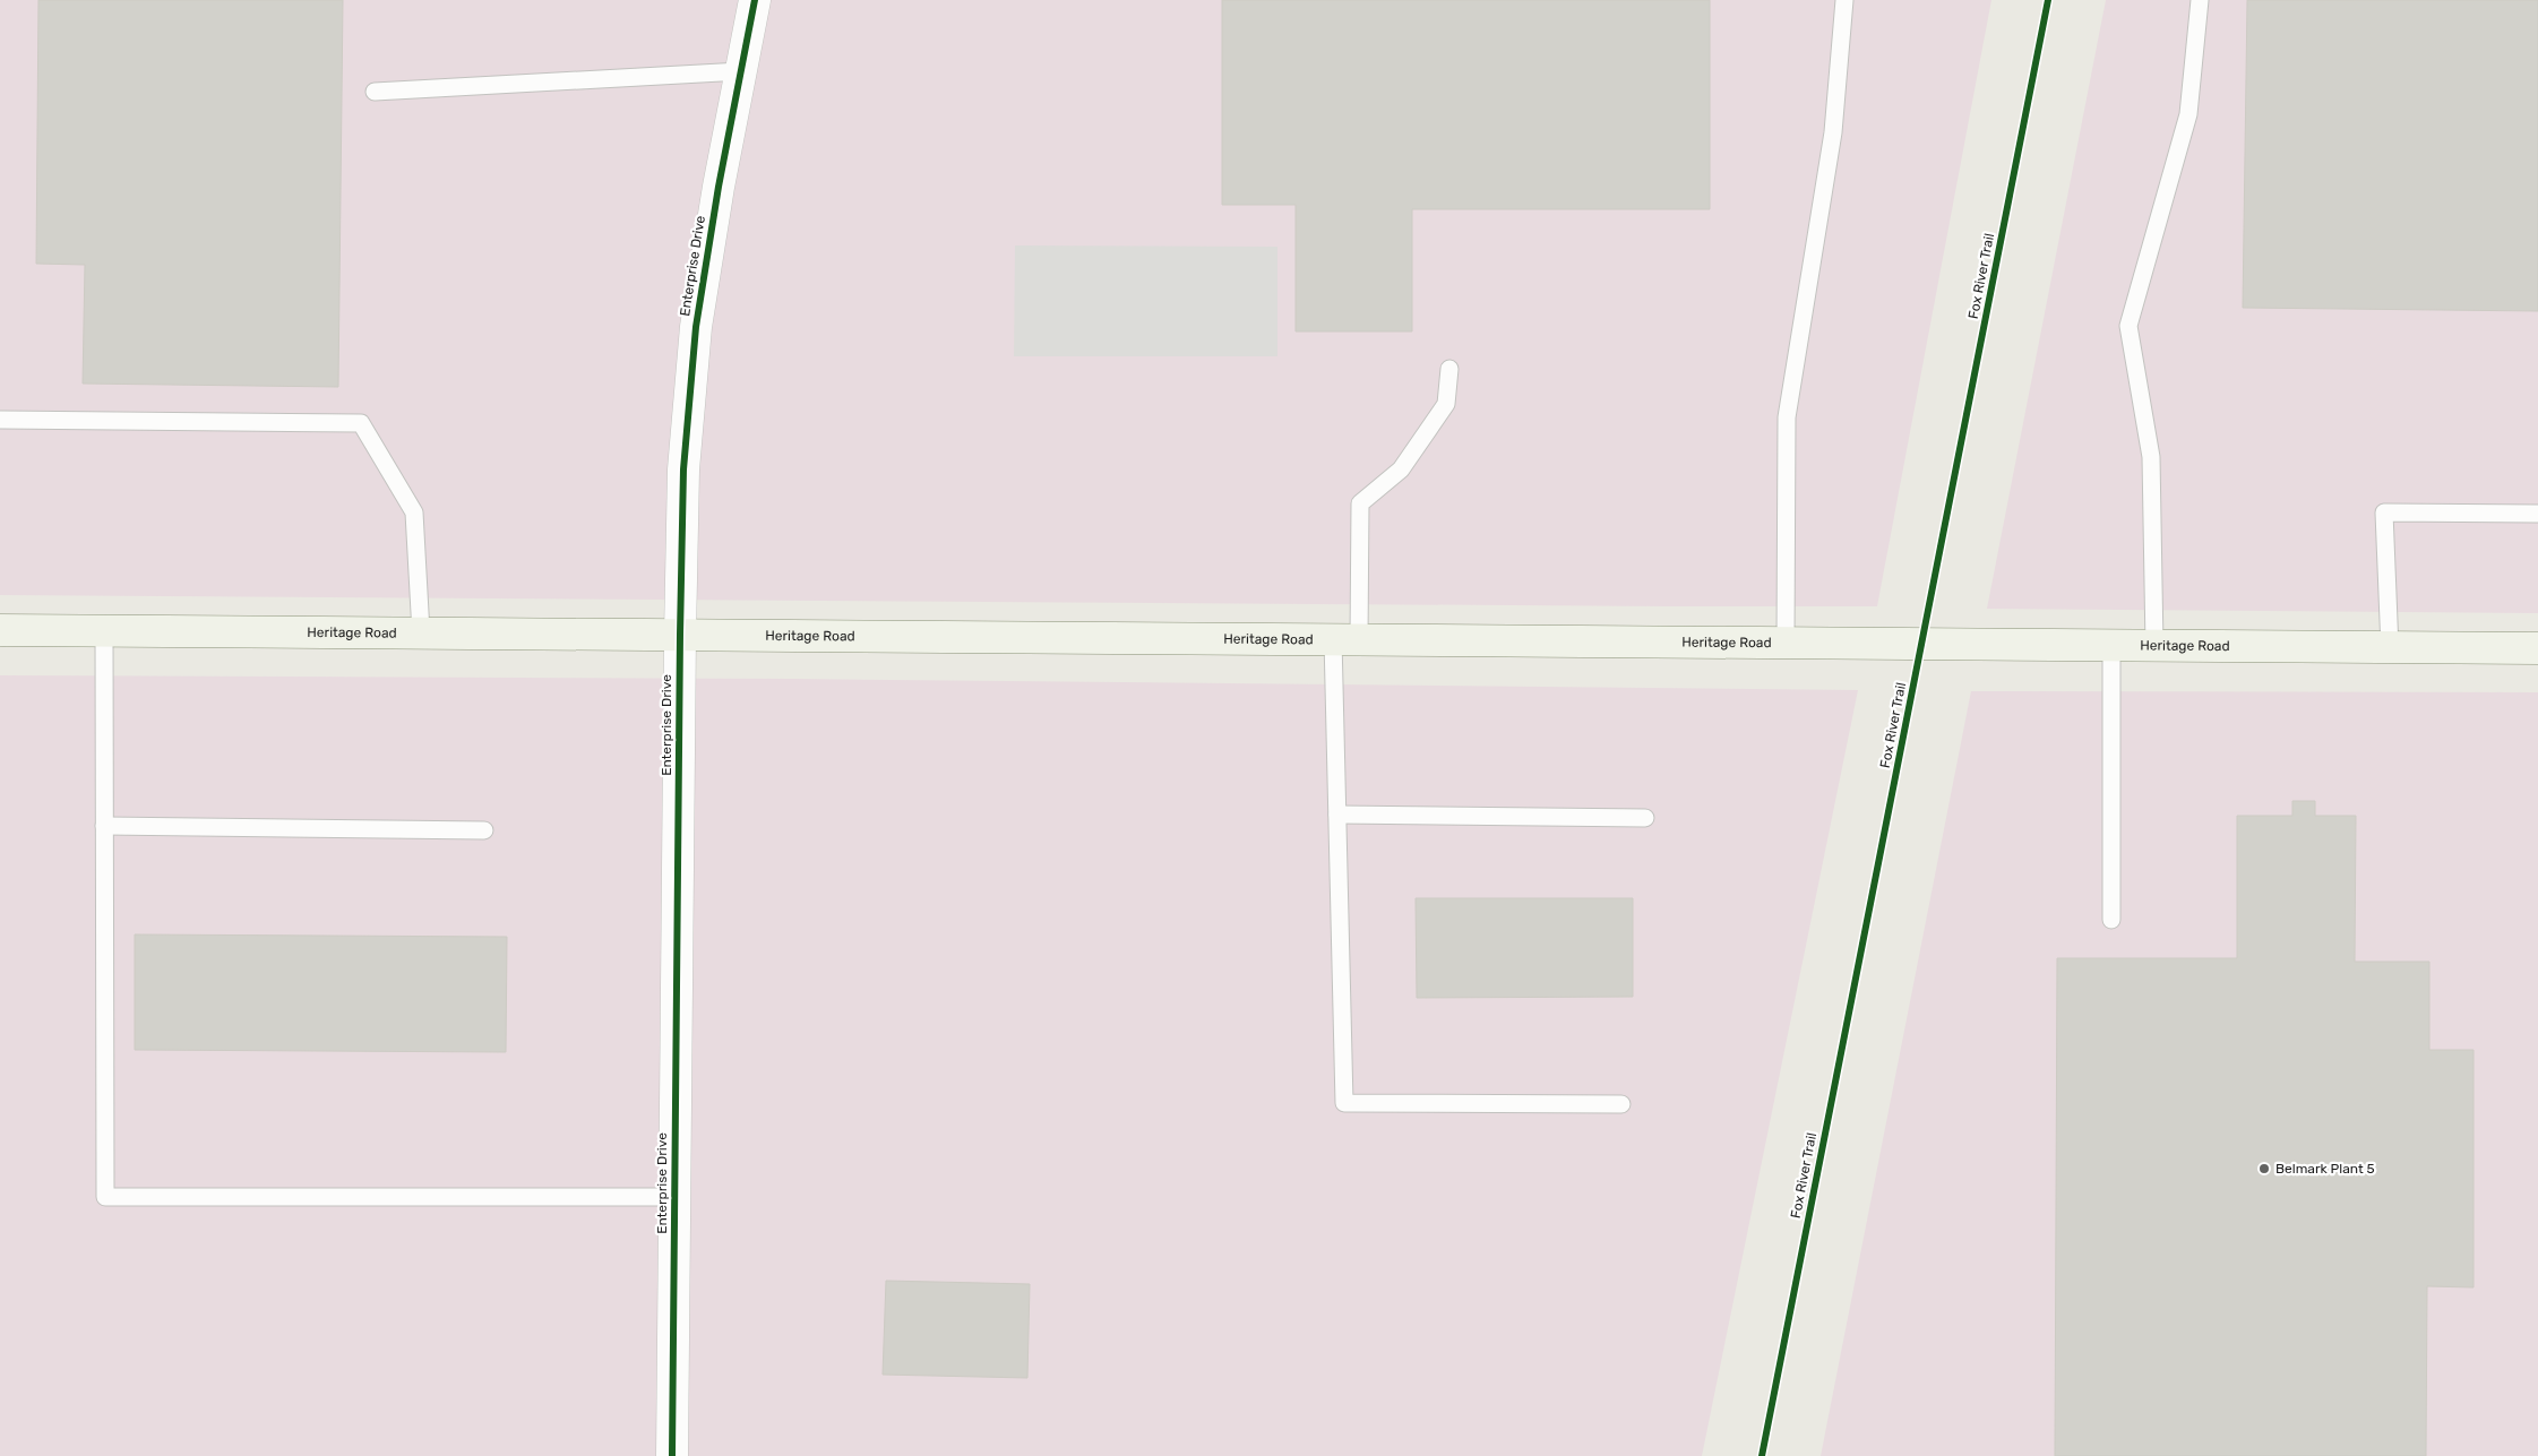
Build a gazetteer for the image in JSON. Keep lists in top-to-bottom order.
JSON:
{
  "streets": {
    "main road": ["Heritage Road"],
    "street": ["Enterprise Drive"],
    "cycle path": ["Fox River Trail"]
  },
  "crossings": [
    ["Enterprise Drive", "Heritage Road"],
    ["Fox River Trail", "Heritage Road"]
  ],
  "places": ["Belmark Plant 5"]
}
